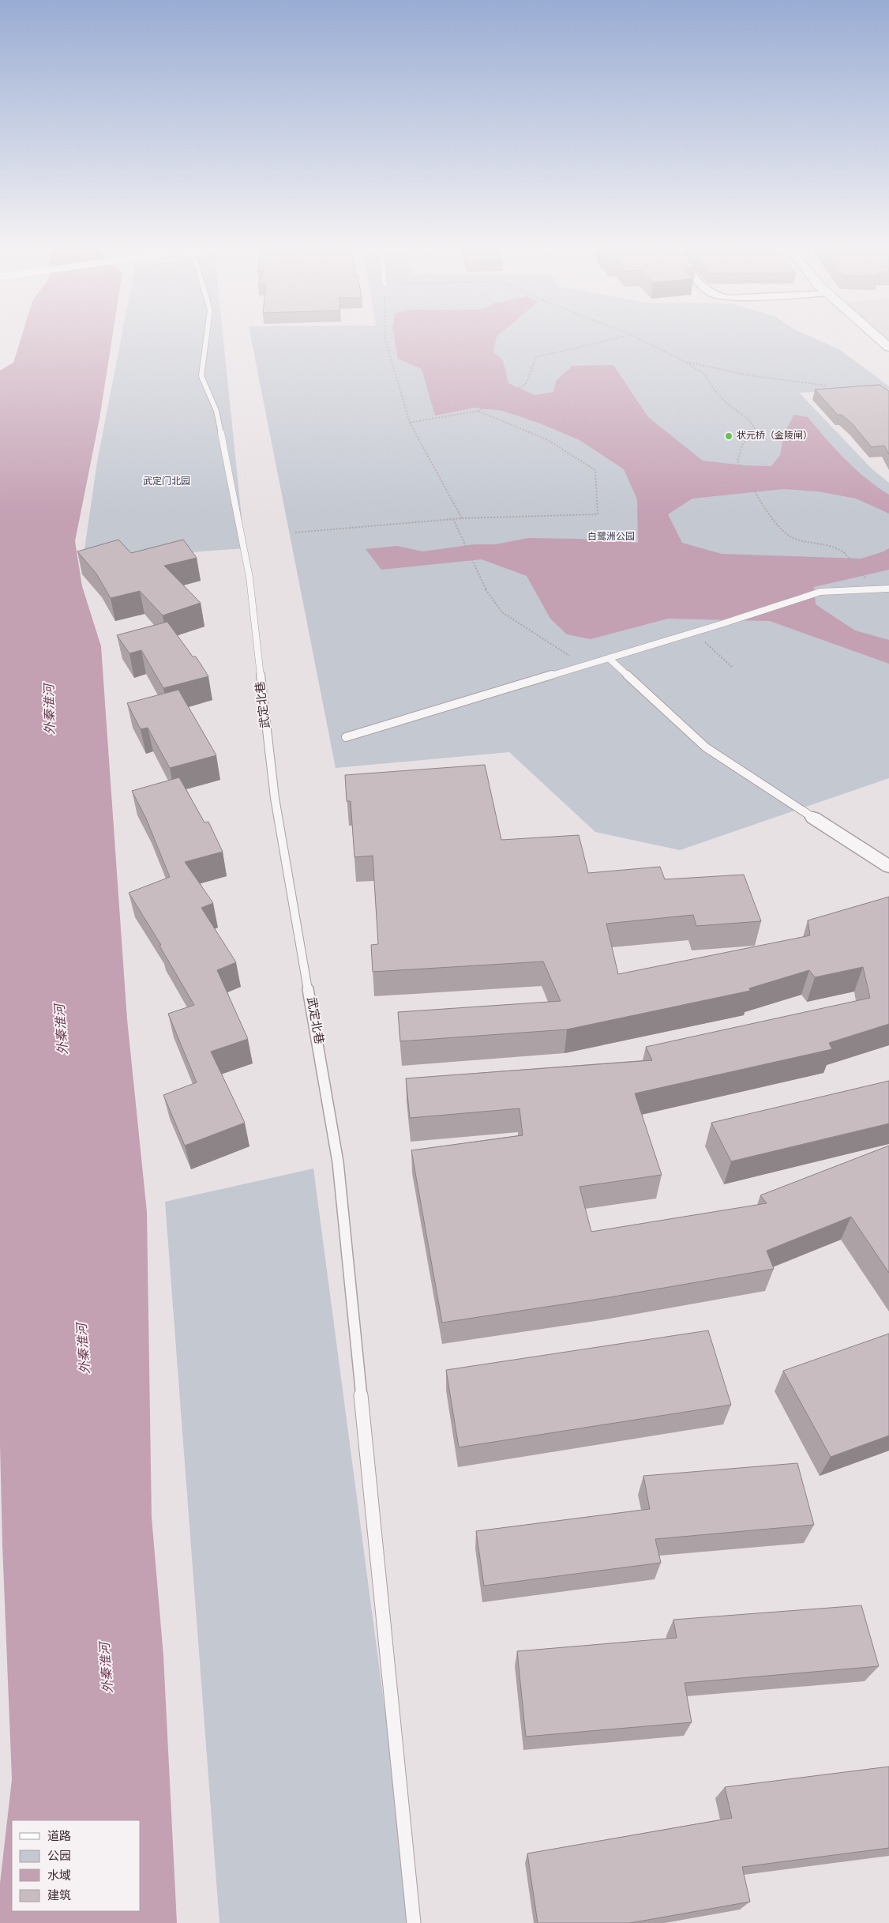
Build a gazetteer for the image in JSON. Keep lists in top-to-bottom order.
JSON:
{
  "streets": {
    "lane": ["武定北巷"]
  },
  "water": ["外秦淮河"],
  "parks": ["武定门北园", "白鹭洲公园"],
  "places": ["状元桥（金陵闸）"],
  "legend": [
    "道路",
    "公园",
    "水域",
    "建筑"
  ]
}
